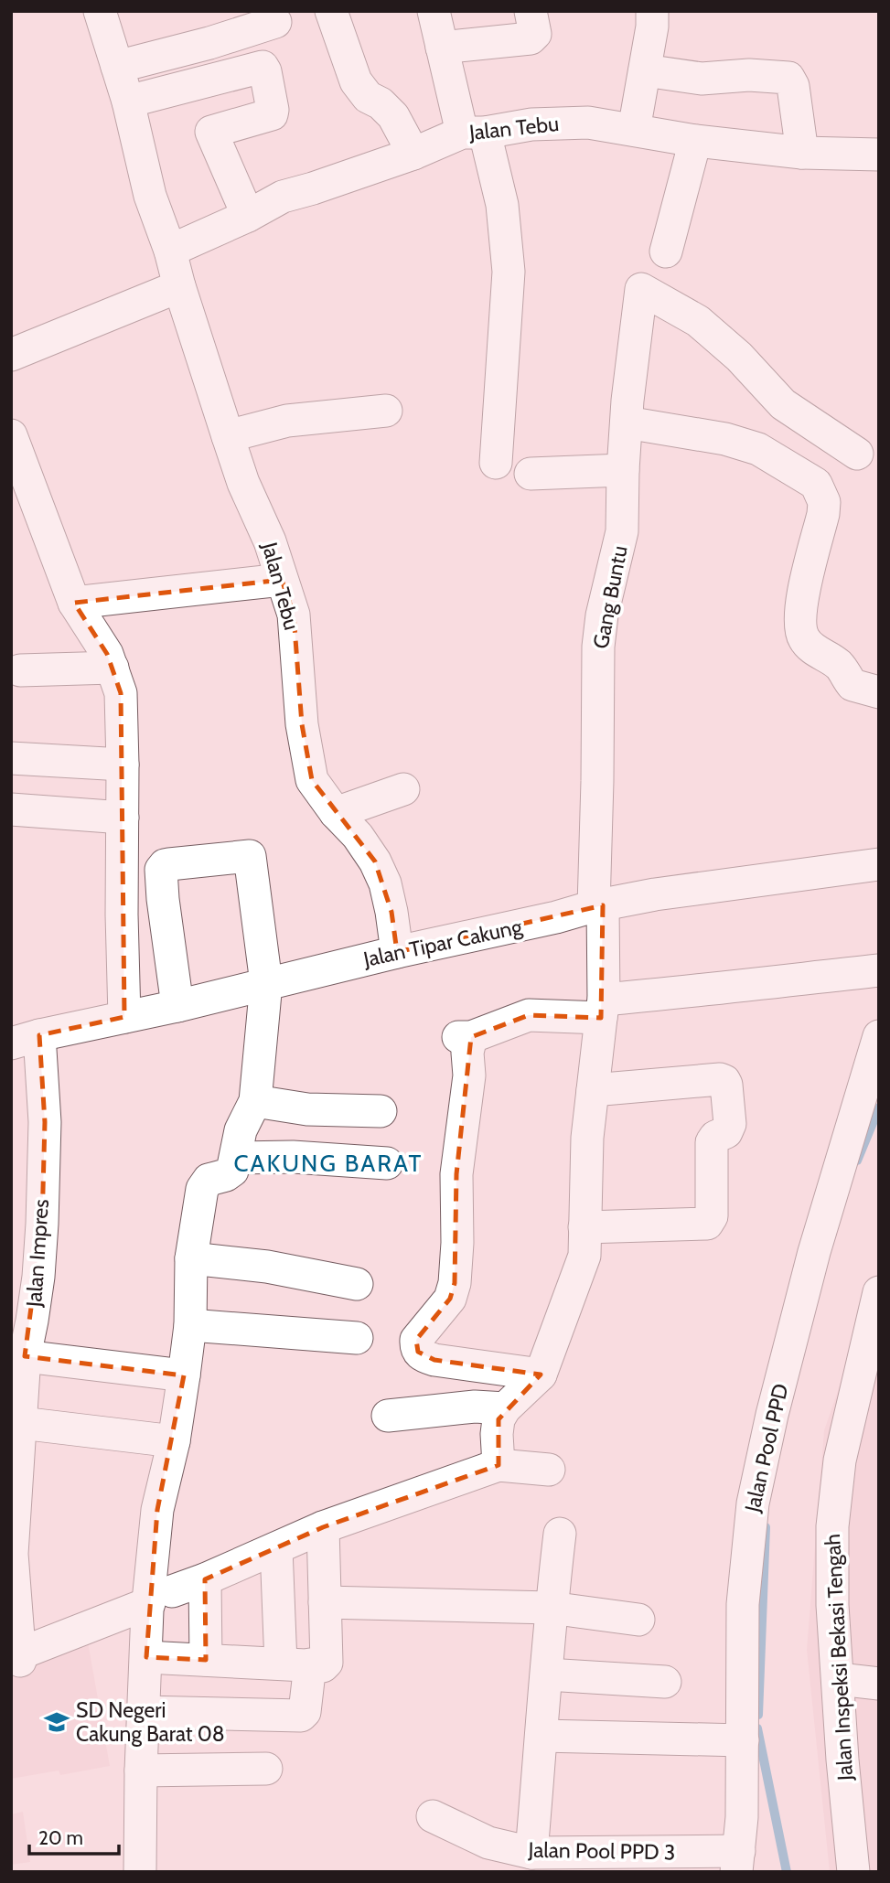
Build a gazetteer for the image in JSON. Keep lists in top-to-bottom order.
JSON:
{
  "streets": {
    "street": [
      "Jalan Tebu",
      "Gang Buntu",
      "Jalan Tipar Cakung",
      "Jalan Impres",
      "Jalan Pool PPD",
      "Jalan Inspeksi Bekasi Tengah",
      "Jalan Pool PPD 3"
    ]
  },
  "crossings": [
    ["Jalan Tebu", "Jalan Tipar Cakung"],
    ["Gang Buntu", "Jalan Tipar Cakung"],
    ["Jalan Tipar Cakung", "Jalan Impres"],
    ["Jalan Pool PPD", "Jalan Pool PPD 3"]
  ],
  "districts": ["CAKUNG BARAT"],
  "places": {
    "school or university": ["SD Negeri Cakung Barat 08"]
  },
  "scale_bar": "20 m"
}
